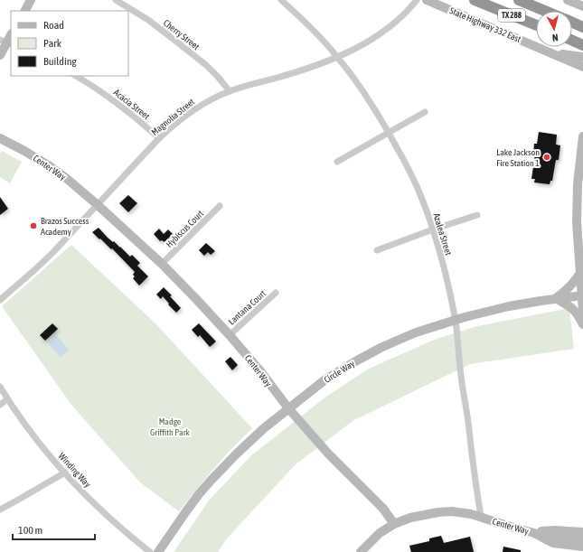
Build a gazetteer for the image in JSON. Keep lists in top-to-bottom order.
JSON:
{
  "streets": {
    "highway": ["TX 288"],
    "street": [
      "State Highway 332 East",
      "Cherry Street",
      "Acacia Street",
      "Magnolia Street",
      "Center Way",
      "Hybiscus Court",
      "Azalea Street",
      "Lantana Court",
      "Circle Way",
      "Winding Way"
    ]
  },
  "crossings": [
    ["Cherry Street", "Magnolia Street"],
    ["Acacia Street", "Magnolia Street"],
    ["Magnolia Street", "Center Way"],
    ["Magnolia Street", "Azalea Street"],
    ["Center Way", "Hybiscus Court"],
    ["Center Way", "Azalea Street"],
    ["Center Way", "Lantana Court"],
    ["Center Way", "Circle Way"],
    ["Azalea Street", "Circle Way"]
  ],
  "parks": ["Madge Griffith Park"],
  "places": ["Lake Jackson Fire Station 1", "Brazos Success Academy"],
  "legend": ["Road", "Park", "Building"],
  "scale_bar": "100 m",
  "north": "bottom"
}
